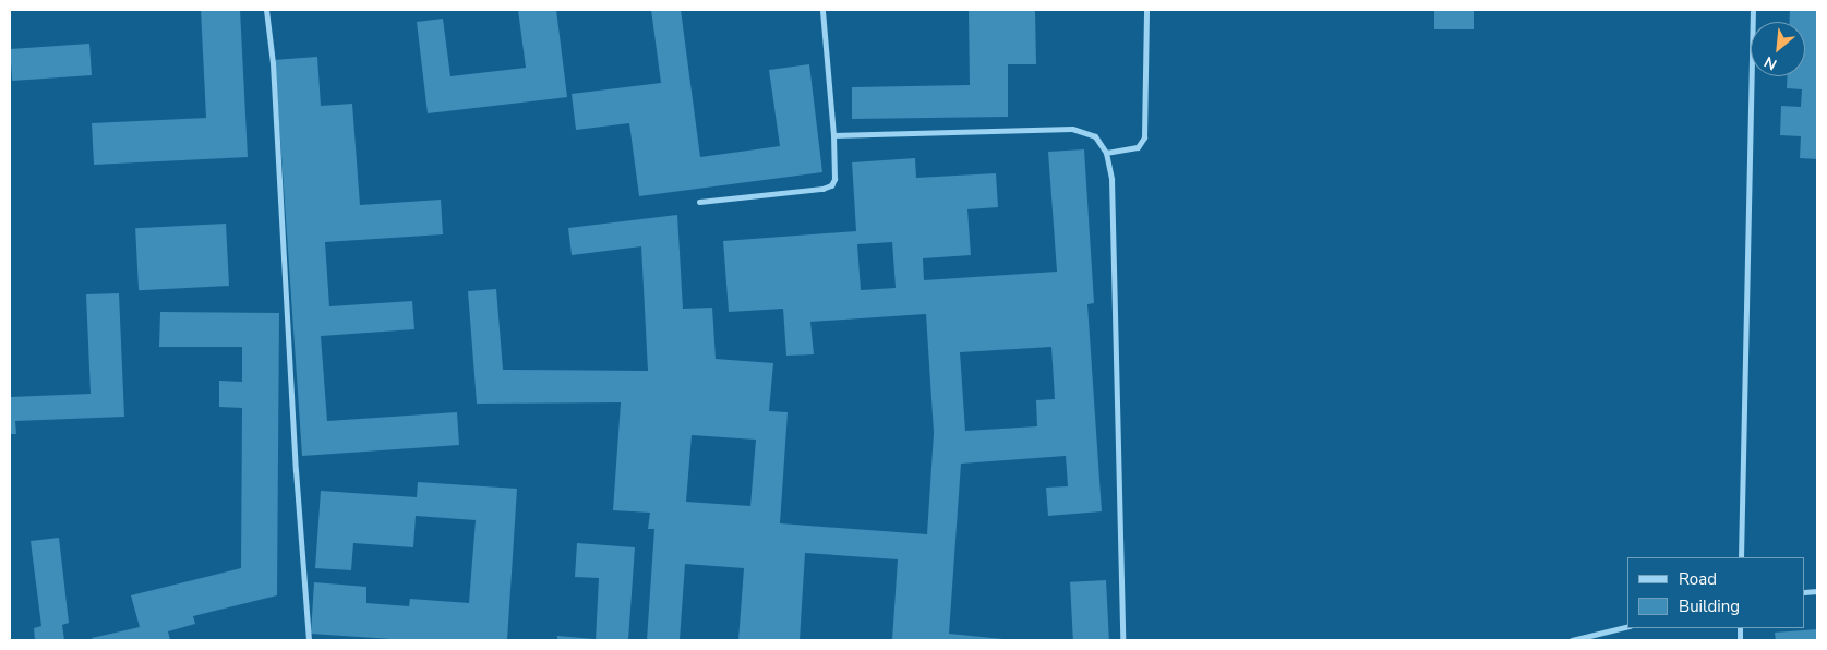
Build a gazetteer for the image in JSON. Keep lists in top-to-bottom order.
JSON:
{
  "legend": ["Road", "Building"],
  "north": "bottom left"
}
